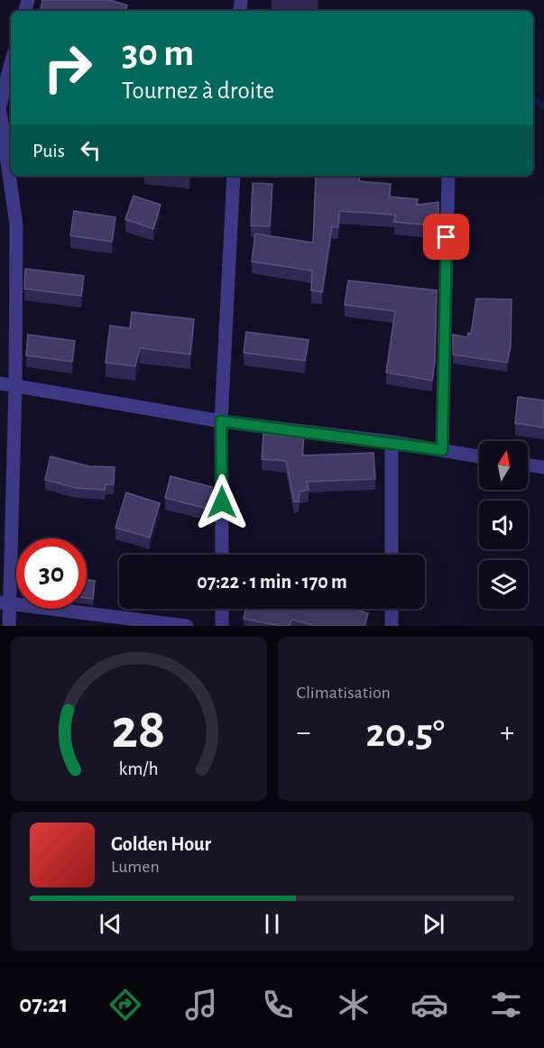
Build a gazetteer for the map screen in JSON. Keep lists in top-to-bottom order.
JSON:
{
  "north": "top",
  "page": {
    "turn": ["30 m", "Tournez à droite"],
    "then": "Puis",
    "limit": "30",
    "trip": "07:22 · 1 min · 170 m",
    "tile": "Climatisation",
    "heat": ["−", "20.5°", "+"],
    "song": ["Golden Hour", "Lumen"],
    "tabs": "07:21",
    "gauge": ["28", "km/h"]
  }
}
